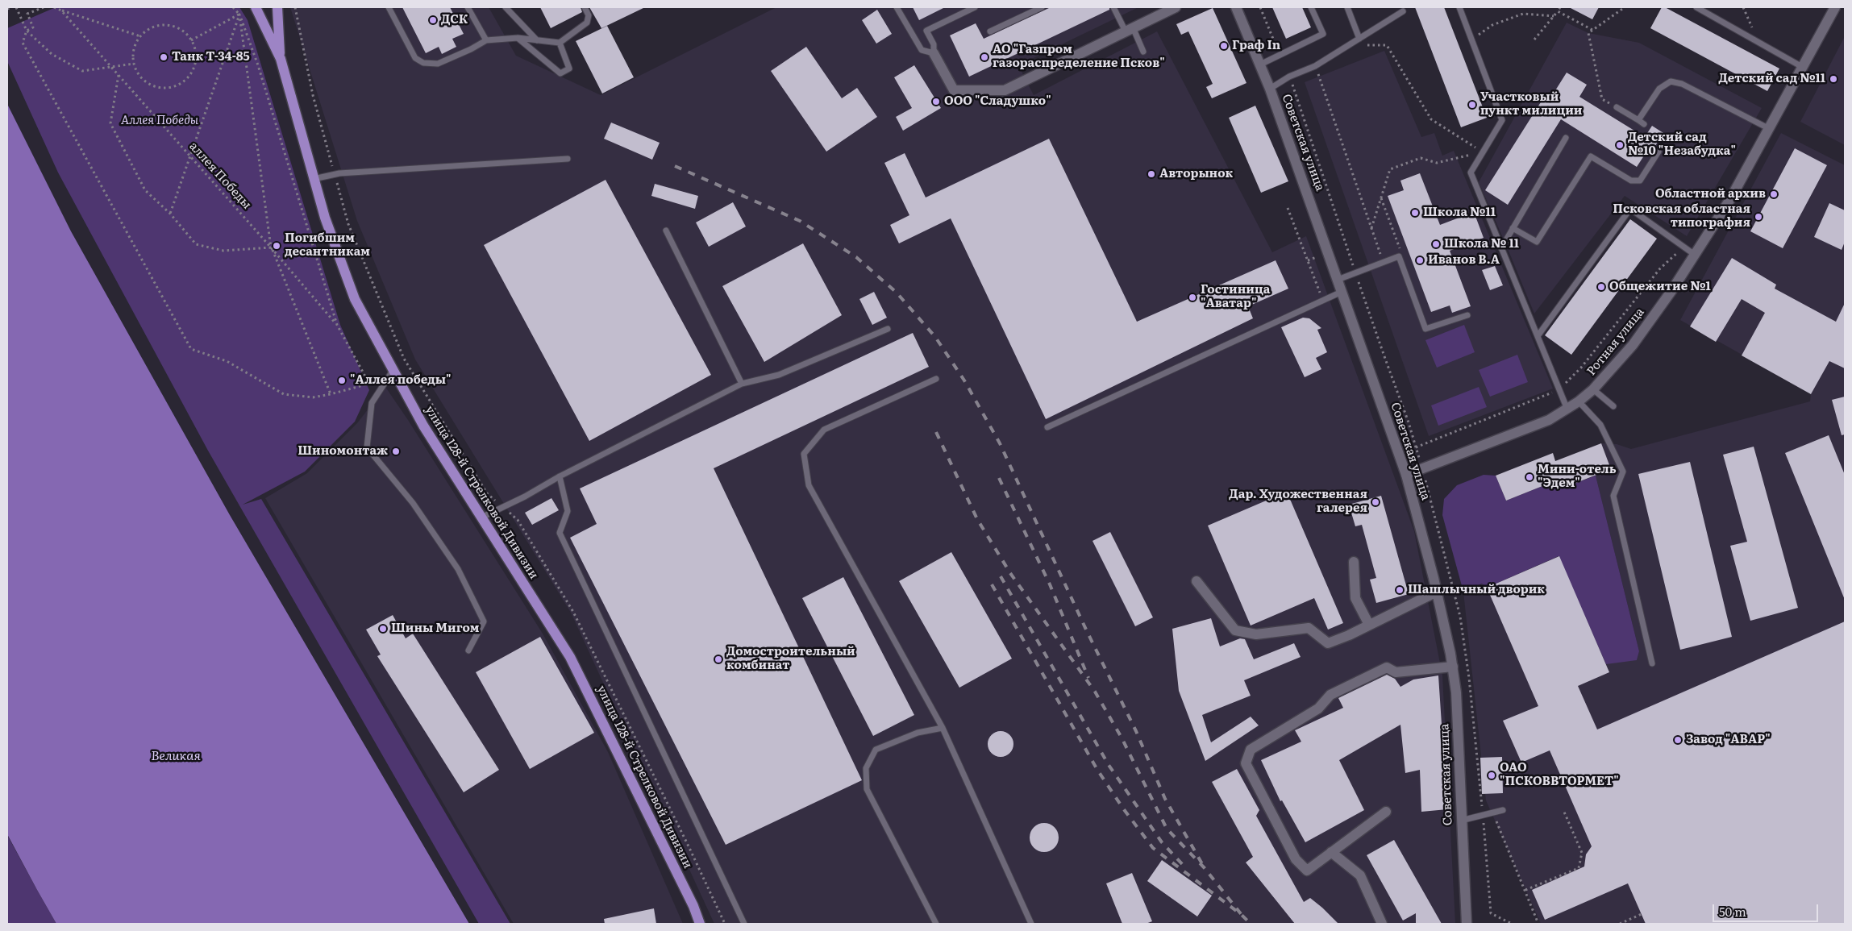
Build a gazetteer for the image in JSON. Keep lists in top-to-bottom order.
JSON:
{
  "streets": {
    "main road": ["улица 128-й Стрелковой Дивизии"],
    "street": ["Советская улица", "Ротная улица"],
    "path": ["аллея Победы"]
  },
  "crossings": [
    ["Советская улица", "Ротная улица"]
  ],
  "water": ["Великая"],
  "parks": ["Аллея Победы"],
  "places": [
    "ДСК",
    "Граф In",
    "Танк Т-34-85",
    "АО \"Газпром газораспределение Псков\"",
    "Детский сад №11",
    "ООО \"Сладушко\"",
    "Участковый пункт милиции",
    "Детский сад №10 \"Незабудка\"",
    "Авторынок",
    "Областной архив",
    "Школа №11",
    "Псковская областная типография",
    "Школа № 11",
    "Погибшим десантникам",
    "Иванов В.А",
    "Общежитие №1",
    "Гостиница \"Аватар\"",
    "\"Аллея победы\"",
    "Шиномонтаж",
    "Мини-отель \"Эдем\"",
    "Дар. Художественная галерея",
    "Шашлычный дворик",
    "Шины Мигом",
    "Домостроительный комбинат",
    "Завод \"АВАР\"",
    "ОАО \"ПСКОВВТОРМЕТ\""
  ],
  "scale_bar": "50 m"
}
